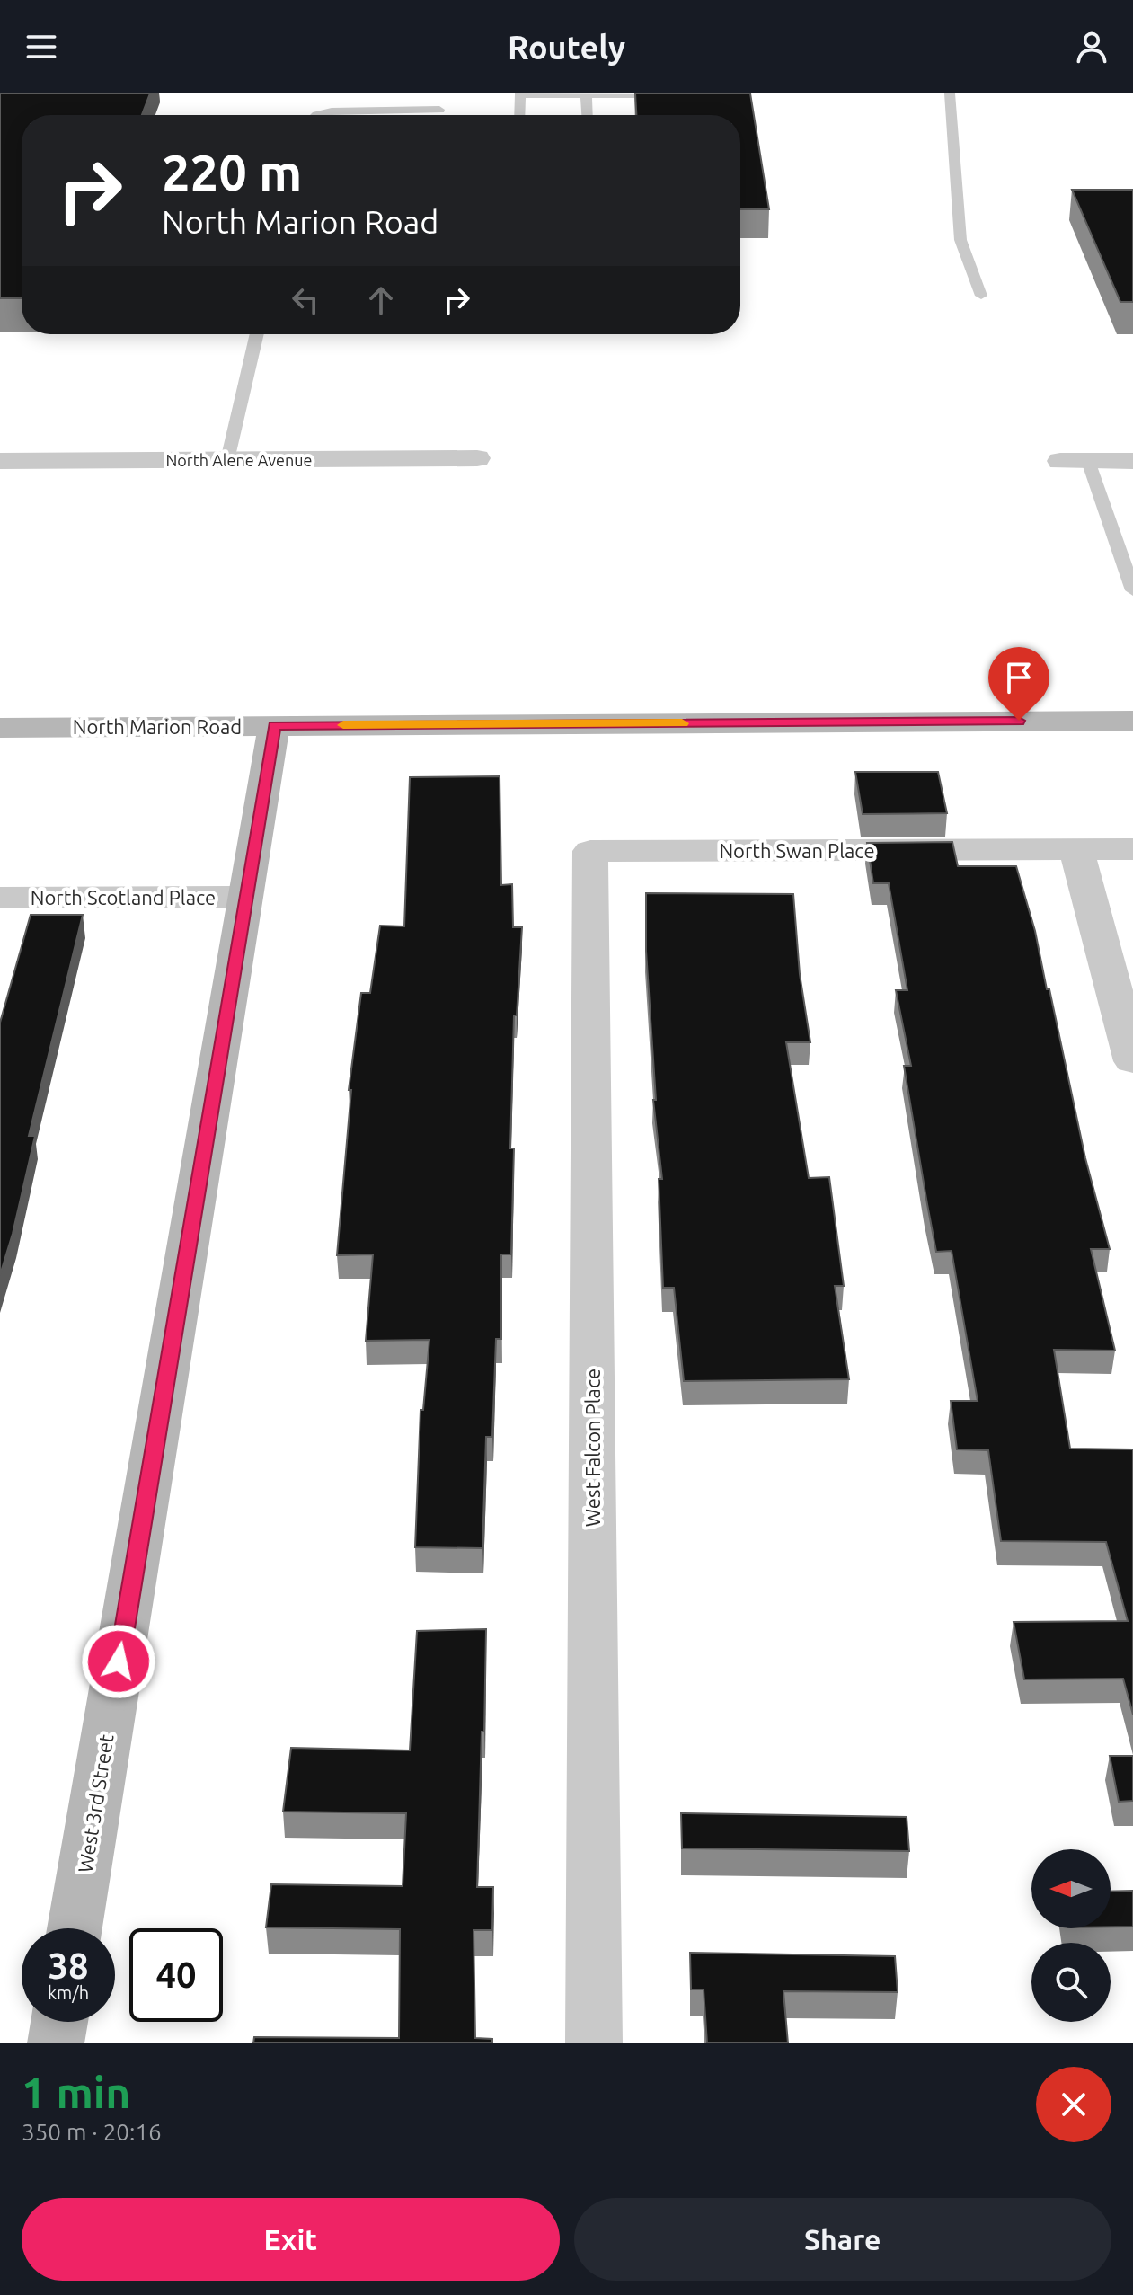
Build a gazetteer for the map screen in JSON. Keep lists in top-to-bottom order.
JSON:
{
  "streets": {
    "street": [
      "North Alene Avenue",
      "North Marion Road",
      "North Swan Place",
      "North Scotland Place",
      "West Falcon Place",
      "West 3rd Street"
    ]
  },
  "crossings": [
    ["North Marion Road", "West 3rd Street"],
    ["North Swan Place", "West Falcon Place"],
    ["North Scotland Place", "West 3rd Street"]
  ],
  "north": "left",
  "page": {
    "header": "Routely",
    "turn": ["220 m", "North Marion Road"],
    "speed": "38 km/h",
    "limit": "40",
    "heading": ["1 min", "350 m · 20:16"],
    "buttons": ["Exit", "Share"]
  }
}
